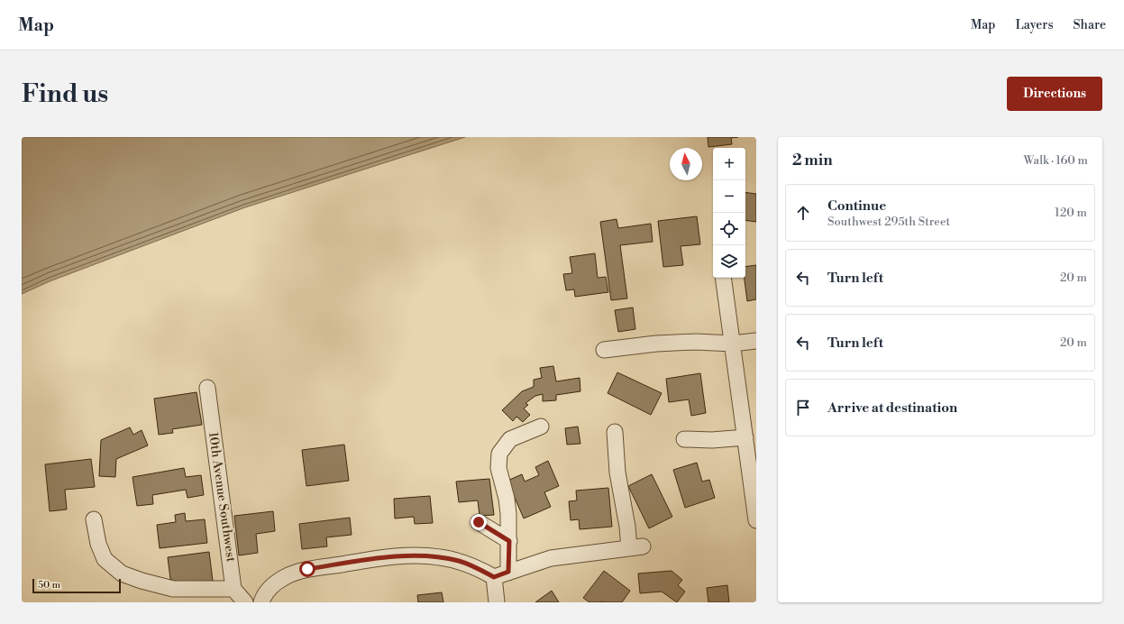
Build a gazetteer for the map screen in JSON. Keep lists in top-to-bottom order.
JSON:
{
  "streets": {
    "street": ["10th Avenue Southwest"]
  },
  "scale_bar": "50 m",
  "north": "top",
  "page": {
    "header": "Map",
    "nav": ["Map", "Layers", "Share"],
    "buttons": "Directions",
    "title": "Find us",
    "heading": ["2 min", "Walk · 160 m"],
    "map_buttons": ["+", "−"],
    "list": [
      ["Continue", "Southwest 295th Street", "120 m"],
      ["Turn left", "20 m"],
      ["Turn left", "20 m"],
      "Arrive at destination"
    ],
    "scale": "50 m"
  }
}
